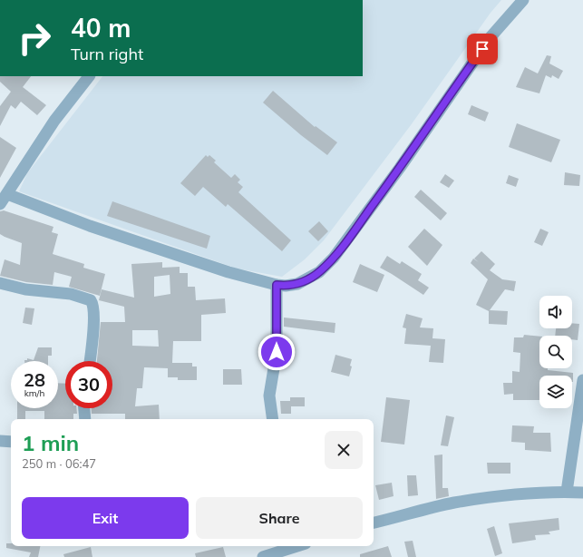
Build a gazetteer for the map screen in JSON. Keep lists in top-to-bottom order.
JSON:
{
  "page": {
    "turn": ["40 m", "Turn right"],
    "speed": "28 km/h",
    "limit": "30",
    "heading": ["1 min", "250 m · 06:47"],
    "buttons": ["Exit", "Share"]
  }
}
